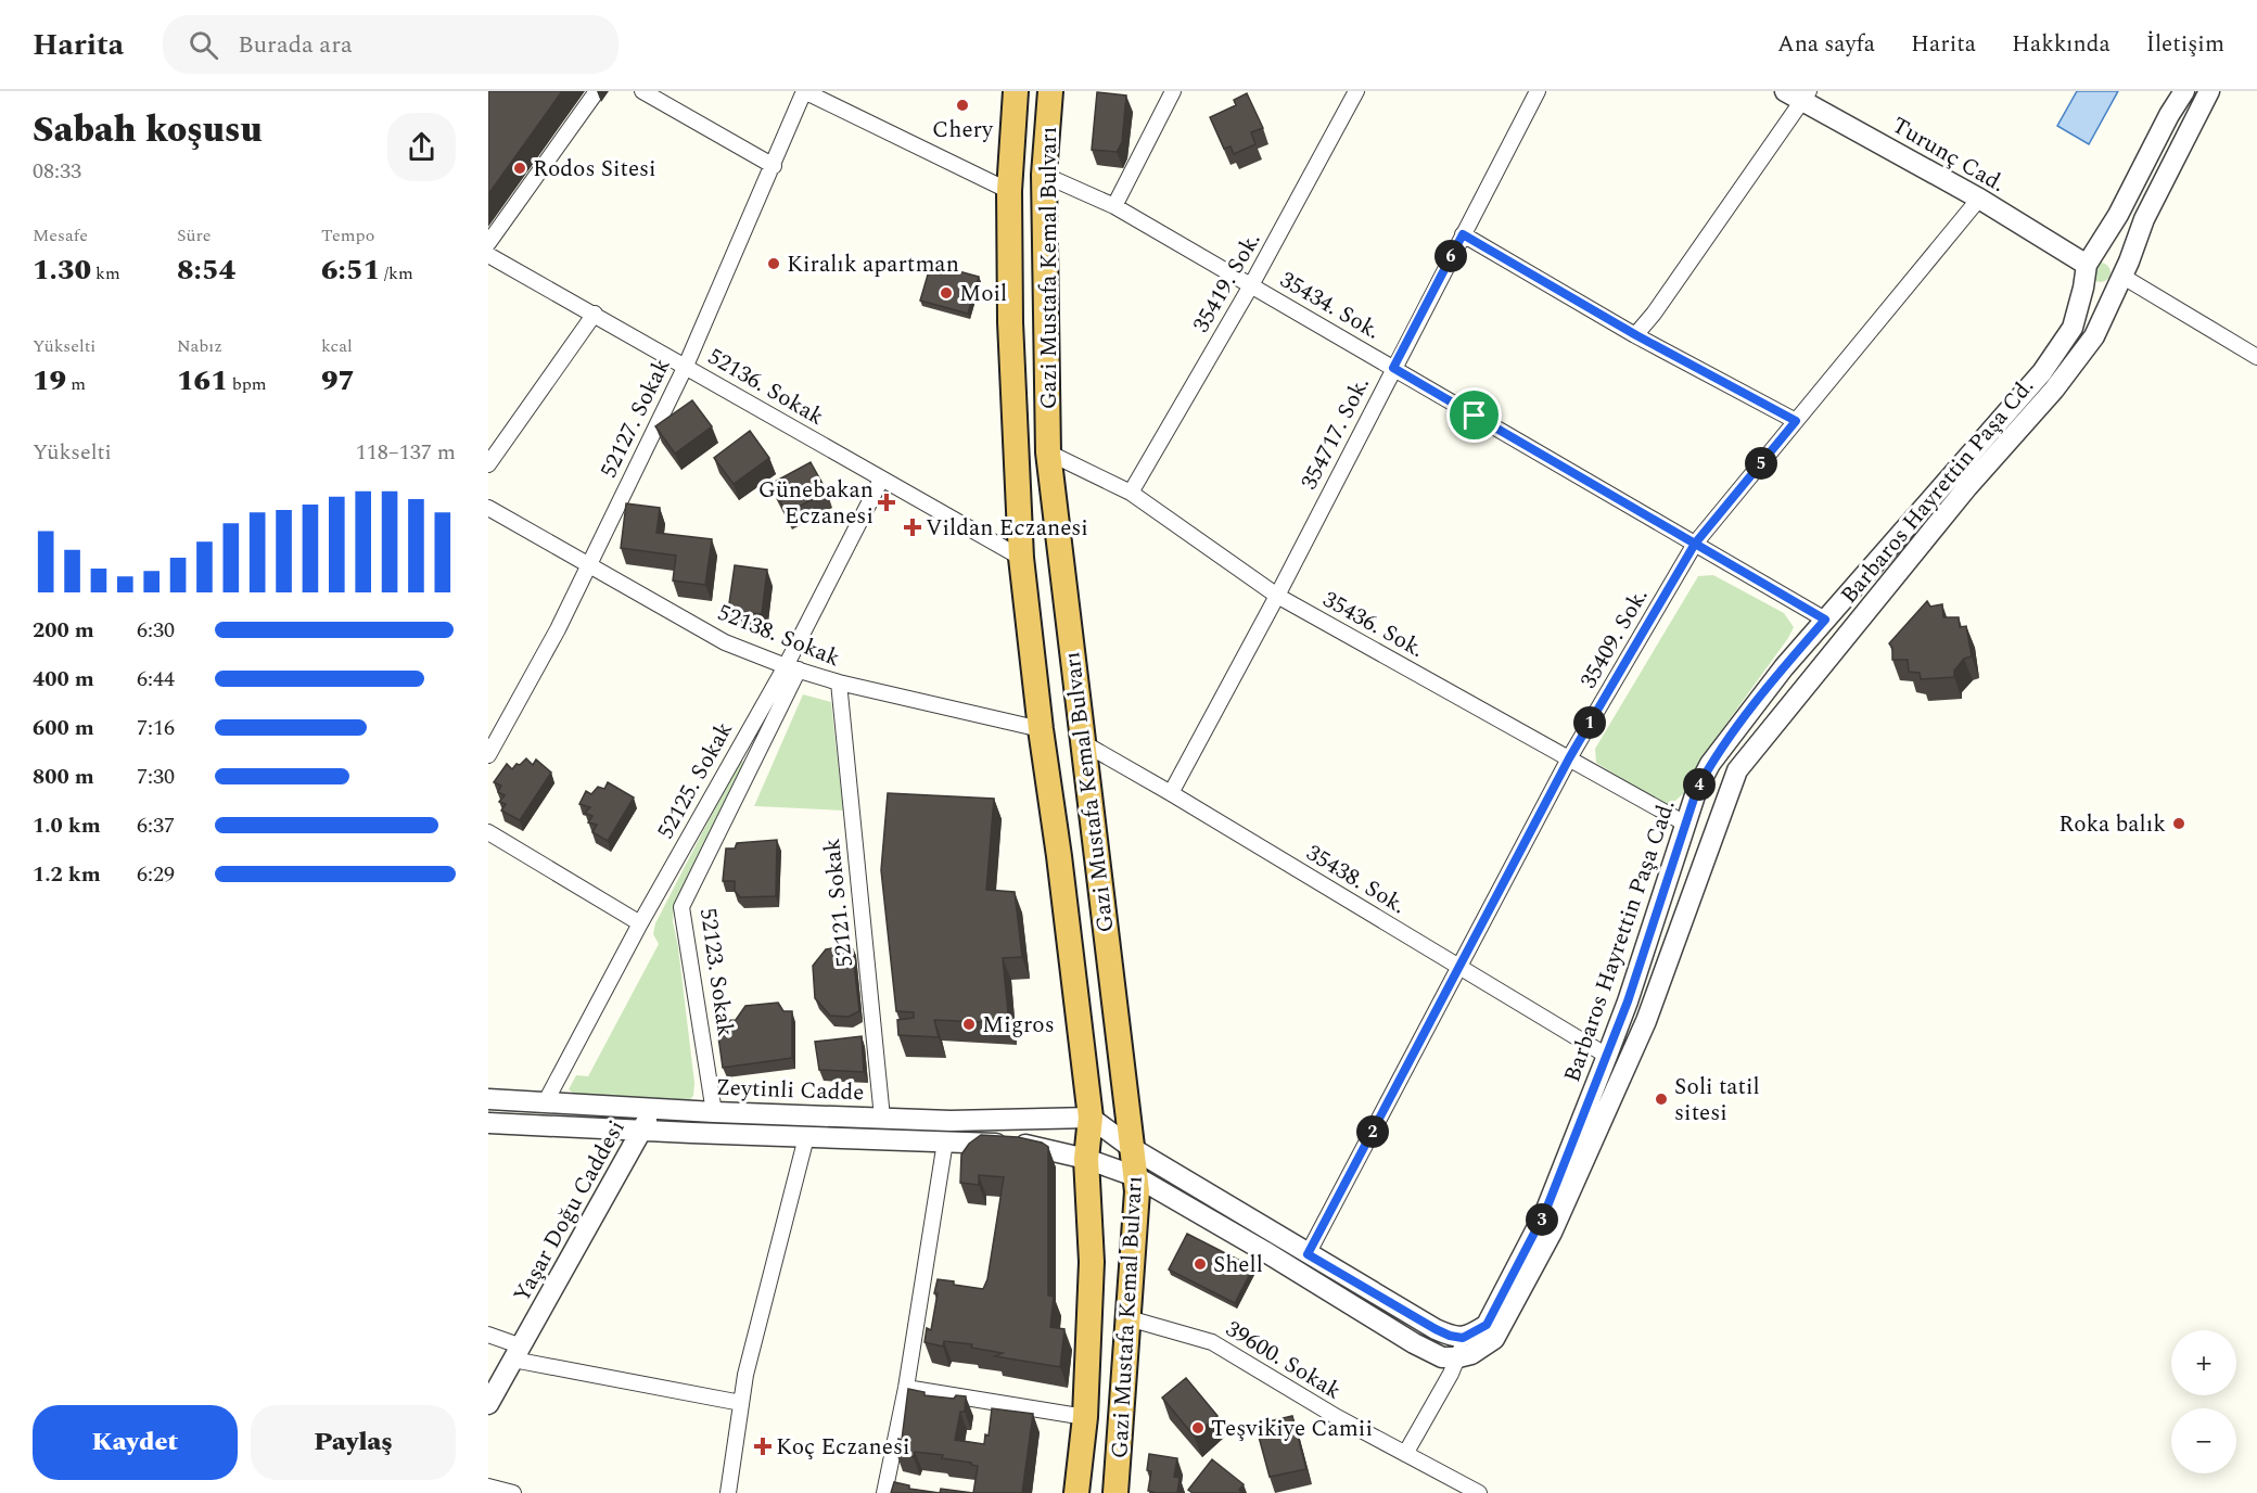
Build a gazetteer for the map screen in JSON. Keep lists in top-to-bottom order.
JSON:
{
  "streets": {
    "highway": ["Gazi Mustafa Kemal Bulvarı"],
    "street": [
      "Turunç Cad.",
      "35419. Sok.",
      "35434. Sok.",
      "52136. Sokak",
      "52127. Sokak",
      "354717. Sok.",
      "Barbaros Hayrettin Paşa Cd.",
      "35436. Sok.",
      "52138. Sokak",
      "35409. Sok.",
      "52125. Sokak",
      "35438. Sok.",
      "52121. Sokak",
      "Barbaros Hayrettin Paşa Cad.",
      "52123. Sokak",
      "Zeytinli Cadde",
      "Yaşar Doğu Caddesi",
      "39600. Sokak"
    ]
  },
  "crossings": [
    ["Turunç Cad.", "Barbaros Hayrettin Paşa Cd."],
    ["Turunç Cad.", "35409. Sok."],
    ["Turunç Cad.", "Barbaros Hayrettin Paşa Cad."],
    ["Gazi Mustafa Kemal Bulvarı", "35434. Sok."],
    ["Gazi Mustafa Kemal Bulvarı", "52136. Sokak"],
    ["Gazi Mustafa Kemal Bulvarı", "35436. Sok."],
    ["Gazi Mustafa Kemal Bulvarı", "52138. Sokak"],
    ["Gazi Mustafa Kemal Bulvarı", "35438. Sok."],
    ["Gazi Mustafa Kemal Bulvarı", "Zeytinli Cadde"],
    ["Gazi Mustafa Kemal Bulvarı", "39600. Sokak"],
    ["35419. Sok.", "35434. Sok."],
    ["35419. Sok.", "35436. Sok."],
    ["35434. Sok.", "354717. Sok."],
    ["35434. Sok.", "35409. Sok."],
    ["35434. Sok.", "Barbaros Hayrettin Paşa Cad."],
    ["52136. Sokak", "52127. Sokak"],
    ["52136. Sokak", "52125. Sokak"],
    ["52127. Sokak", "52138. Sokak"],
    ["354717. Sok.", "35436. Sok."],
    ["354717. Sok.", "35438. Sok."],
    ["Barbaros Hayrettin Paşa Cd.", "Barbaros Hayrettin Paşa Cad."],
    ["35436. Sok.", "35409. Sok."],
    ["35436. Sok.", "Barbaros Hayrettin Paşa Cad."],
    ["52138. Sokak", "52125. Sokak"],
    ["52138. Sokak", "52121. Sokak"],
    ["52138. Sokak", "52123. Sokak"],
    ["35409. Sok.", "35438. Sok."],
    ["52125. Sokak", "52123. Sokak"],
    ["52125. Sokak", "Zeytinli Cadde"],
    ["35438. Sok.", "Barbaros Hayrettin Paşa Cad."],
    ["52121. Sokak", "Zeytinli Cadde"],
    ["52123. Sokak", "Zeytinli Cadde"],
    ["Zeytinli Cadde", "Yaşar Doğu Caddesi"]
  ],
  "places": {
    "other": [
      "Chery",
      "Rodos Sitesi",
      "Kiralık apartman",
      "Moil",
      "Roka balık",
      "Migros",
      "Soli tatil sitesi",
      "Shell",
      "Teşvikiye Camii"
    ],
    "health": ["Günebakan Eczanesi", "Vildan Eczanesi", "Koç Eczanesi"]
  },
  "page": {
    "header": "Harita",
    "search": "Burada ara",
    "nav": [
      "Ana sayfa",
      "Harita",
      "Hakkında",
      "İletişim"
    ],
    "heading": ["Sabah koşusu", "08:33"],
    "stats": [
      ["Mesafe", "1.30 km"],
      ["Süre", "8:54"],
      ["Tempo", "6:51 /km"],
      ["Yükselti", "19 m"],
      ["Nabız", "161 bpm"],
      ["kcal", "97"]
    ],
    "pins": [
      "6",
      "5",
      "1",
      "4",
      "2",
      "3"
    ],
    "chart": ["Yükselti", "118–137 m"],
    "list": [
      {
        "name": "200 m",
        "note": "6:30"
      },
      {
        "name": "400 m",
        "note": "6:44"
      },
      {
        "name": "600 m",
        "note": "7:16"
      },
      {
        "name": "800 m",
        "note": "7:30"
      },
      {
        "name": "1.0 km",
        "note": "6:37"
      },
      {
        "name": "1.2 km",
        "note": "6:29"
      }
    ],
    "map_buttons": ["+", "−"],
    "buttons": ["Kaydet", "Paylaş"]
  }
}
